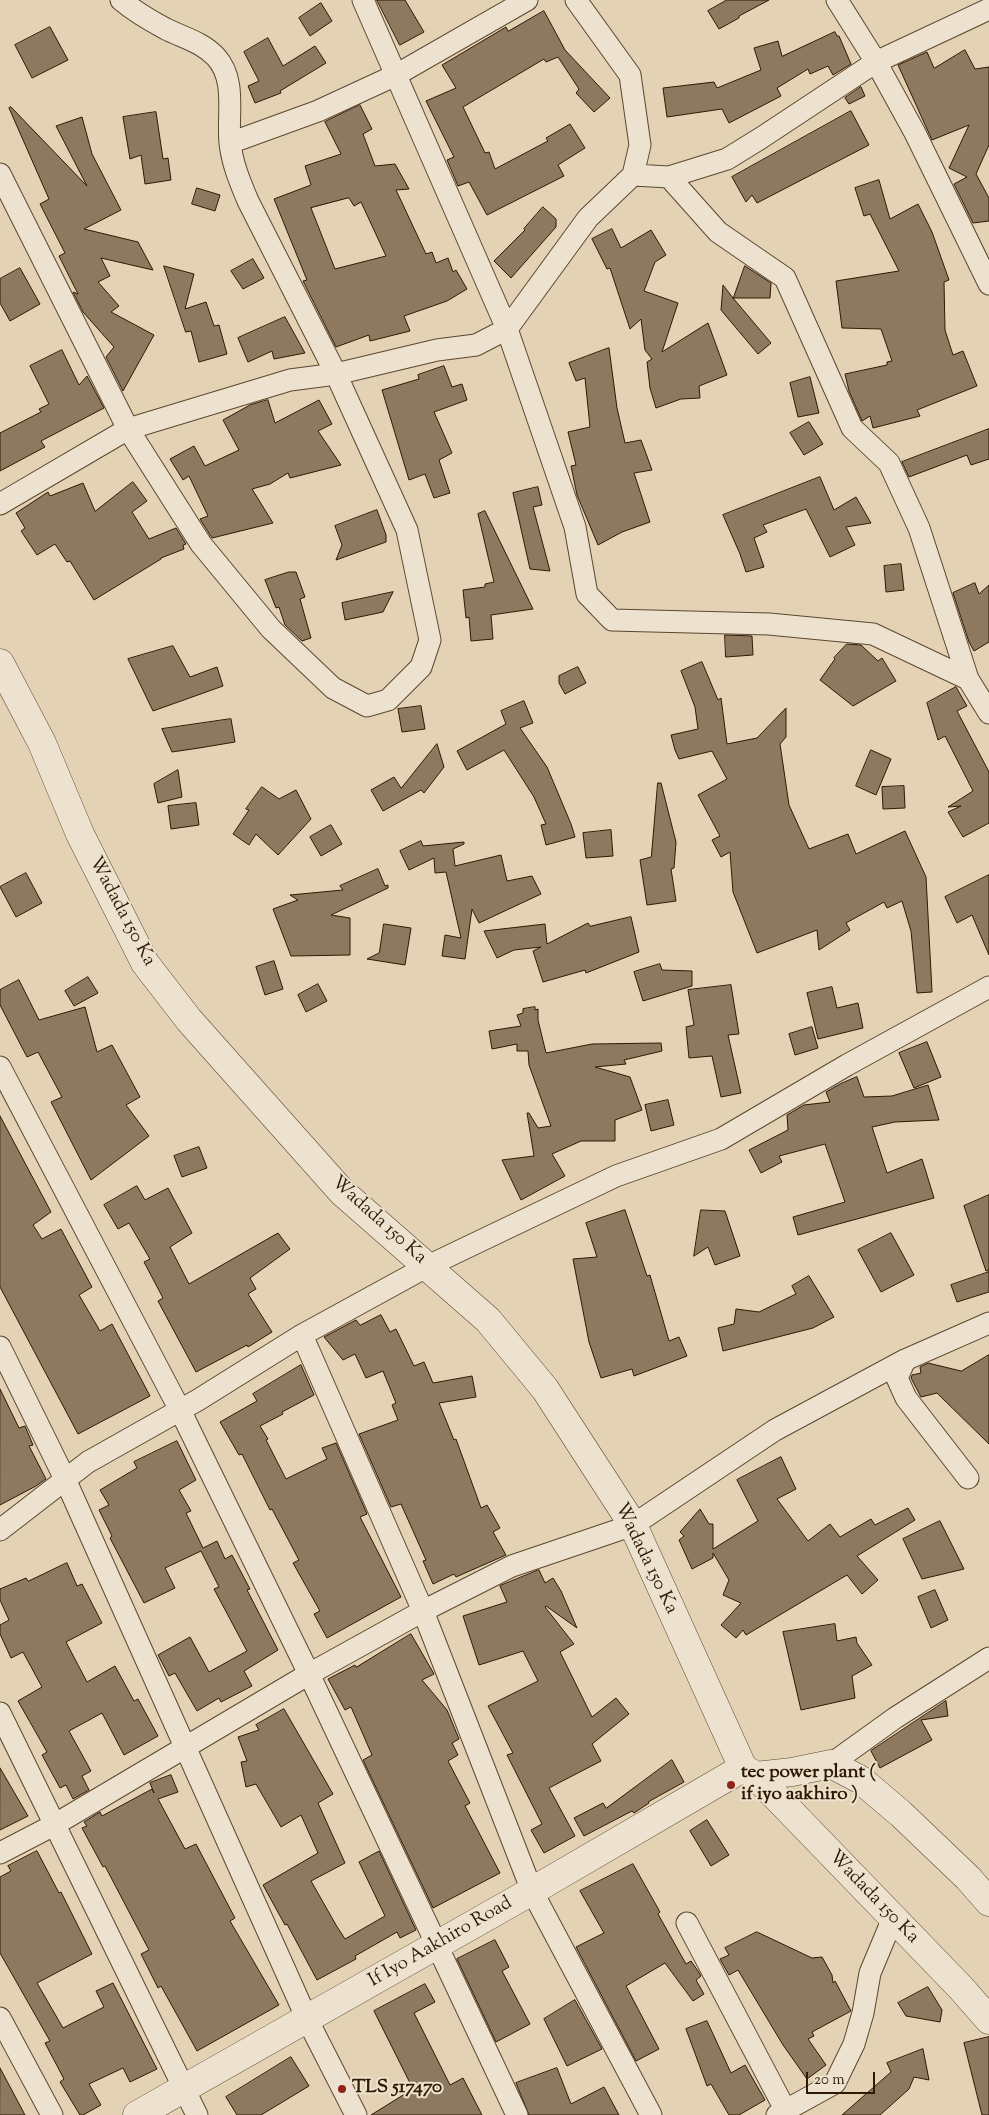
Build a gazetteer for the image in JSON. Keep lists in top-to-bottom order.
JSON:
{
  "streets": {
    "street": ["Wadada 150 Ka", "If Iyo Aakhiro Road"]
  },
  "crossings": [
    ["Wadada 150 Ka", "If Iyo Aakhiro Road"]
  ],
  "places": ["tec power plant ( if iyo aakhiro )", "TLS 517470"],
  "scale_bar": "20 m"
}
